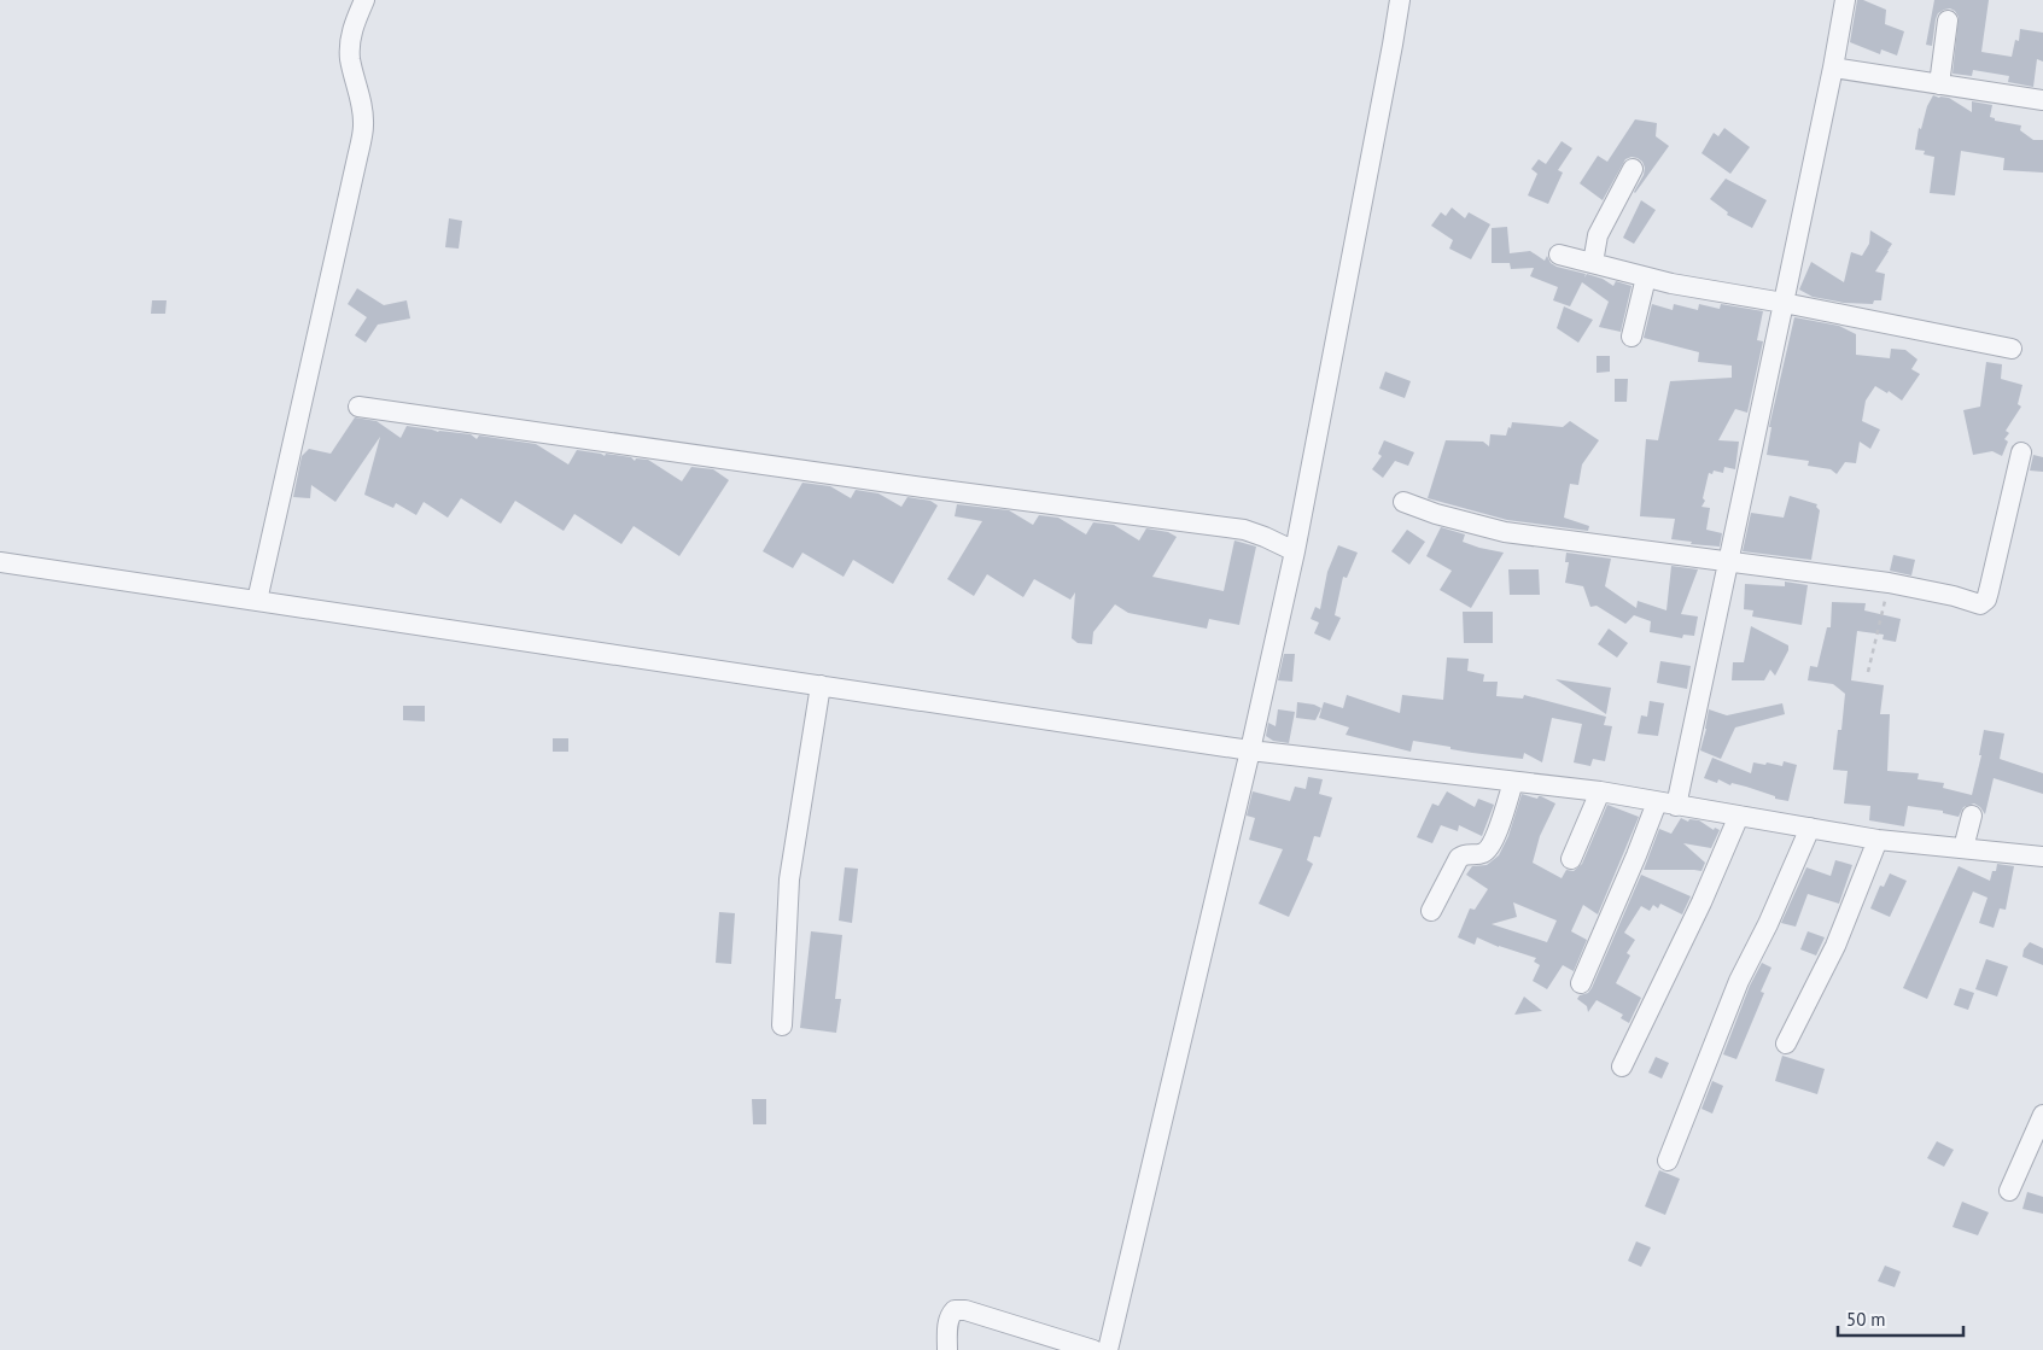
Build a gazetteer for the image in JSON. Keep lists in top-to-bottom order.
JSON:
{
  "scale_bar": "50 m"
}
